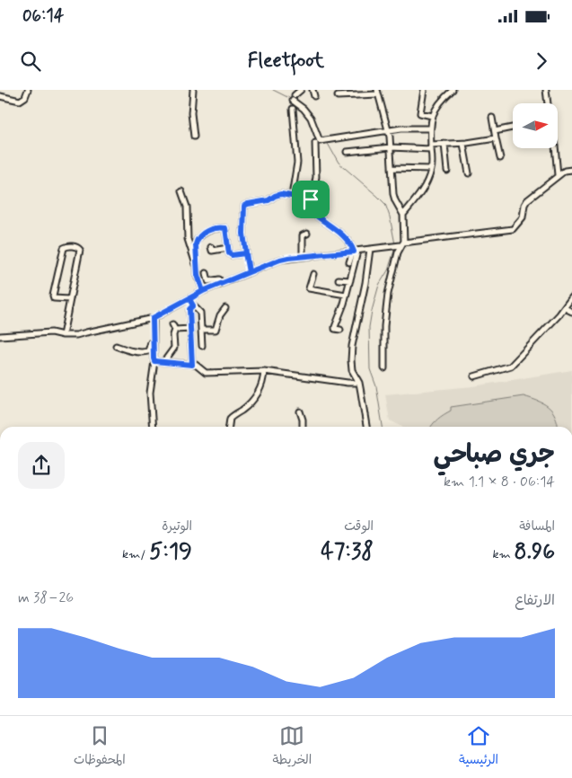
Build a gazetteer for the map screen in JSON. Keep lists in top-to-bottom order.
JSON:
{
  "north": "right",
  "page": {
    "status": "06:14",
    "header": "Fleetfoot",
    "heading": ["جري صباحي", "06:14 · 8 × 1.1 km"],
    "stats": [
      ["المسافة", "8.96 km"],
      ["الوقت", "47:38"],
      ["الوتيرة", "5:19 /km"]
    ],
    "chart": ["الارتفاع", "26–38 m"],
    "tabs": ["الرئيسية", "الخريطة", "المحفوظات"]
  }
}
